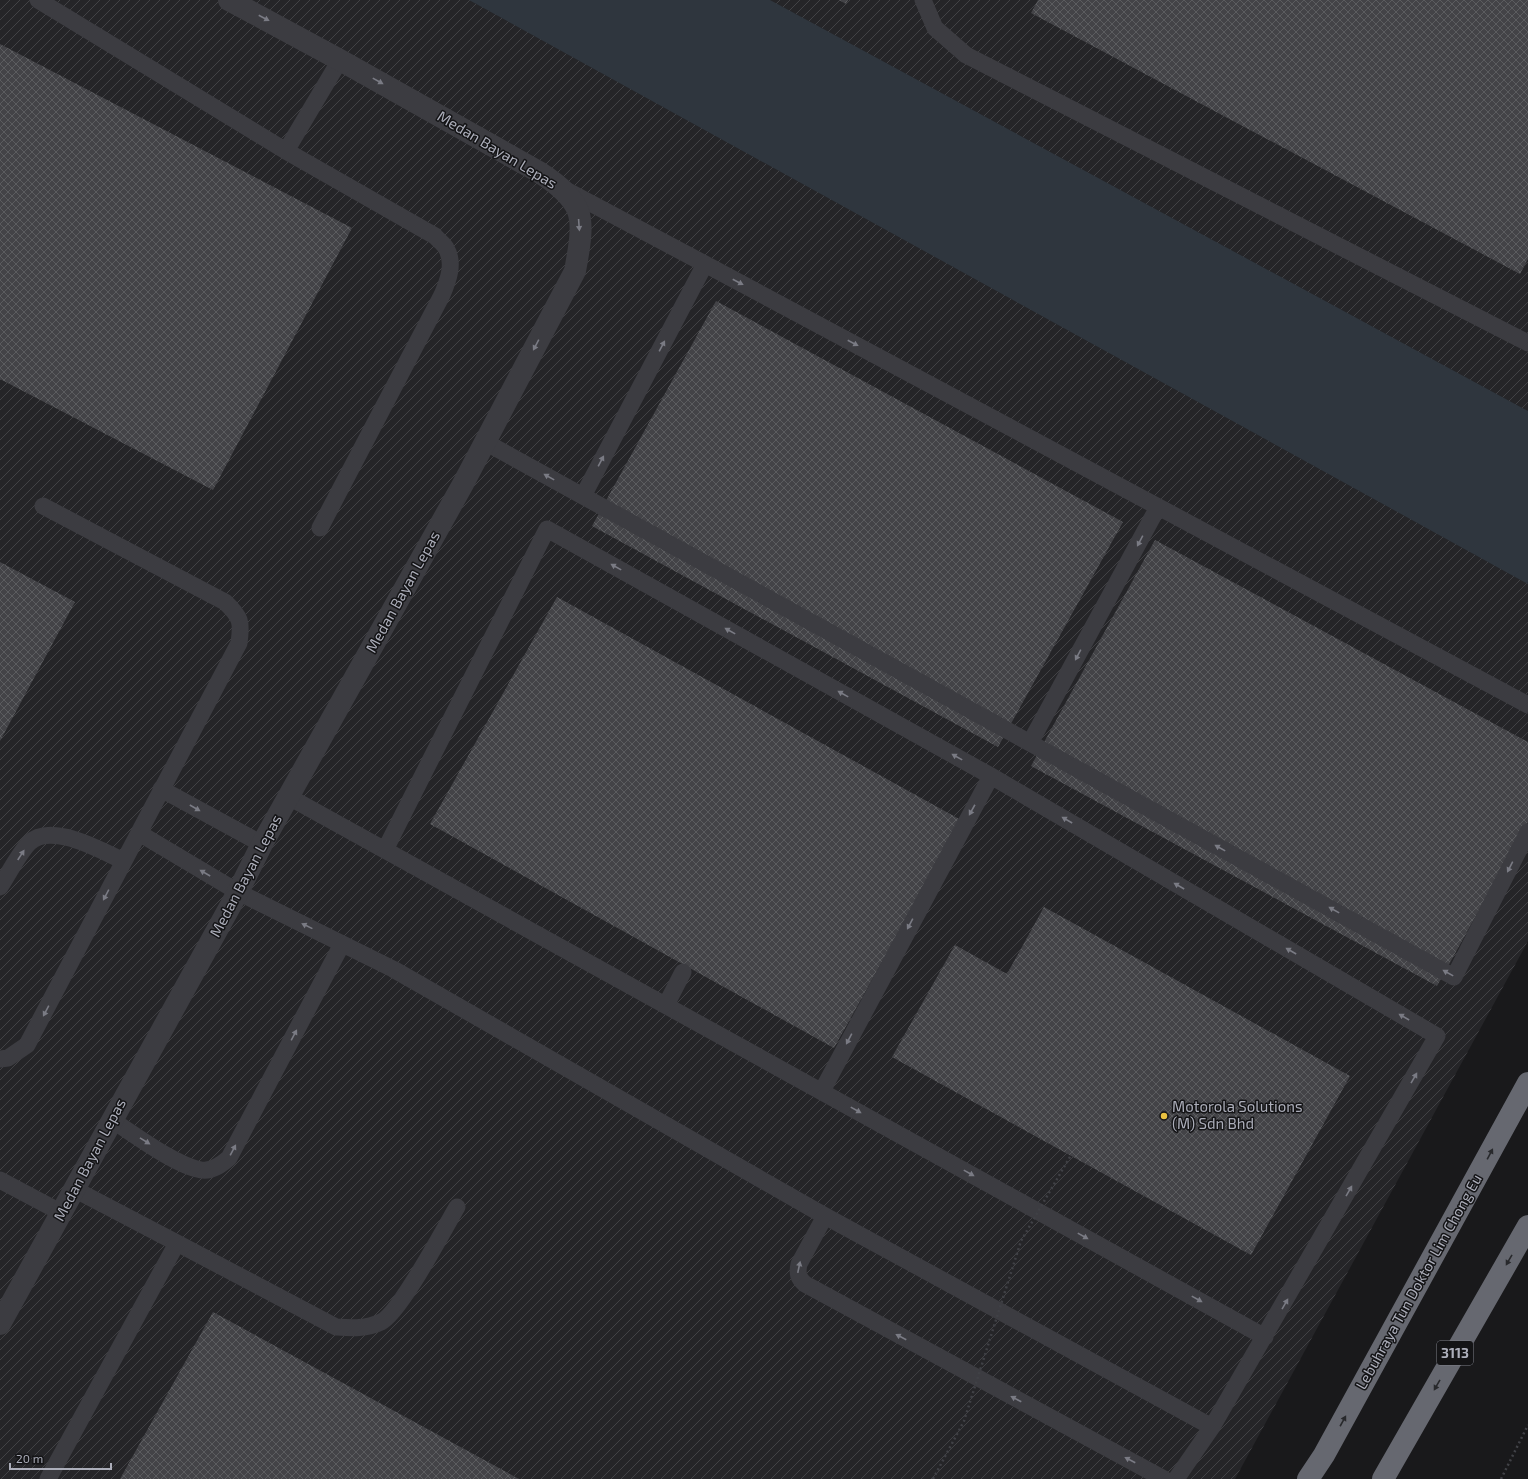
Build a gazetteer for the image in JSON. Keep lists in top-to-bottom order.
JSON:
{
  "streets": {
    "highway": ["Lebuhraya Tun Doktor Lim Chong Eu", "3113"],
    "street": ["Medan Bayan Lepas"]
  },
  "places": ["Motorola Solutions (M) Sdn Bhd"],
  "scale_bar": "20 m"
}
